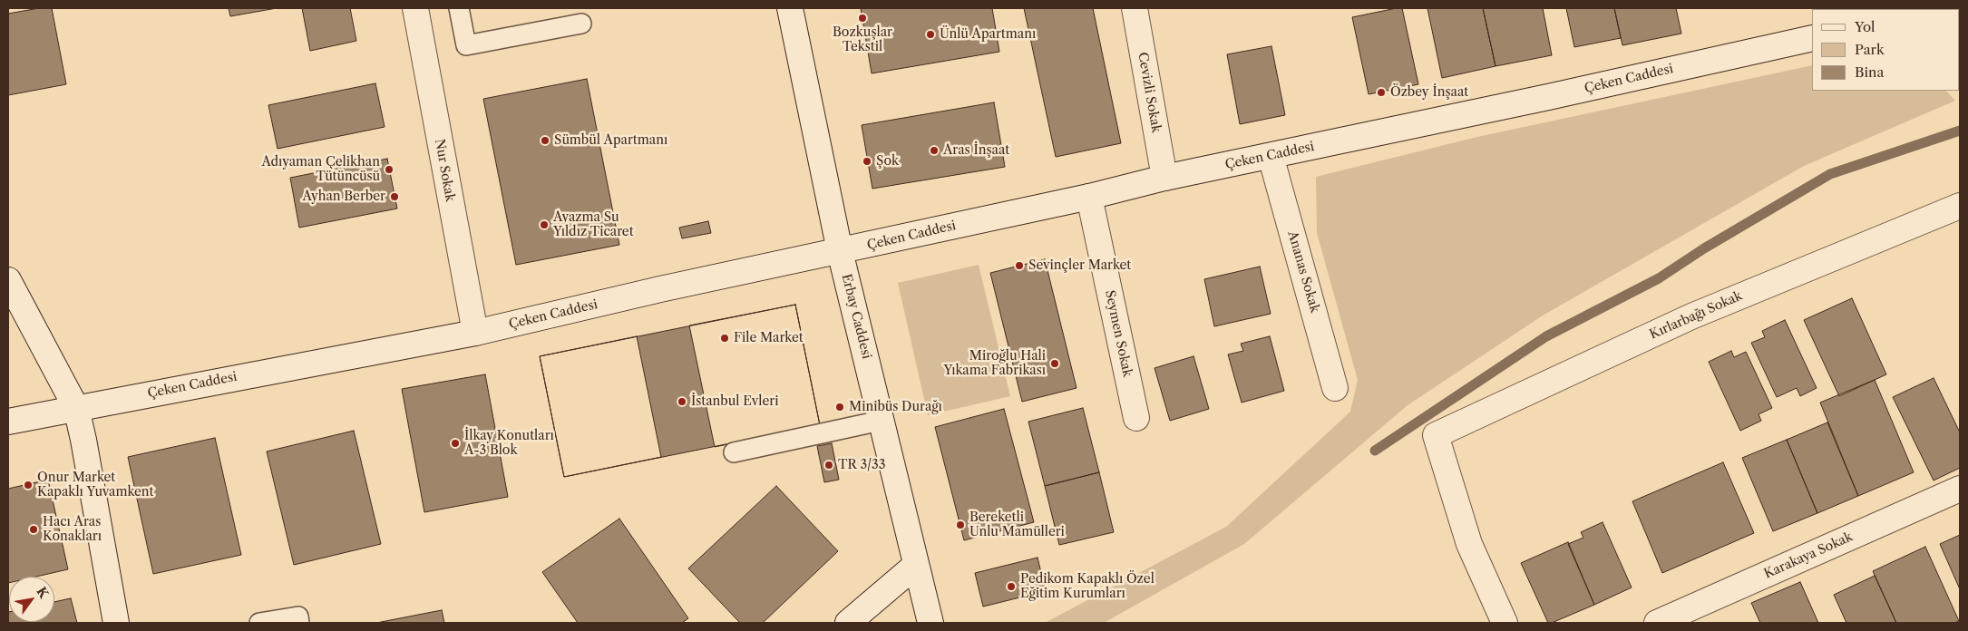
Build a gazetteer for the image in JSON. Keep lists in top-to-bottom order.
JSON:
{
  "streets": {
    "street": [
      "Çeken Caddesi",
      "Cevizli Sokak",
      "Nur Sokak",
      "Ananas Sokak",
      "Kırlarbağı Sokak",
      "Erbay Caddesi",
      "Seymen Sokak",
      "Karakaya Sokak"
    ]
  },
  "crossings": [
    ["Çeken Caddesi", "Cevizli Sokak"],
    ["Çeken Caddesi", "Nur Sokak"],
    ["Çeken Caddesi", "Ananas Sokak"],
    ["Çeken Caddesi", "Erbay Caddesi"],
    ["Çeken Caddesi", "Seymen Sokak"]
  ],
  "places": [
    "Bozkuşlar Tekstil",
    "Ünlü Apartmanı",
    "Özbey İnşaat",
    "Sümbül Apartmanı",
    "Aras İnşaat",
    "Şok",
    "Adıyaman Çelikhan Tütüncüsü",
    "Ayhan Berber",
    "Ayazma Su Yıldız Ticaret",
    "Sevinçler Market",
    "File Market",
    "Miroğlu Hali Yıkama Fabrikası",
    "İstanbul Evleri",
    "Minibüs Durağı",
    "İlkay Konutları A-3 Blok",
    "TR 3/33",
    "Onur Market Kapaklı Yuvamkent",
    "Bereketli Unlu Mamülleri",
    "Hacı Aras Konakları",
    "Pedikom Kapaklı Özel Eğitim Kurumları"
  ],
  "legend": ["Yol", "Park", "Bina"],
  "north": "top right"
}
